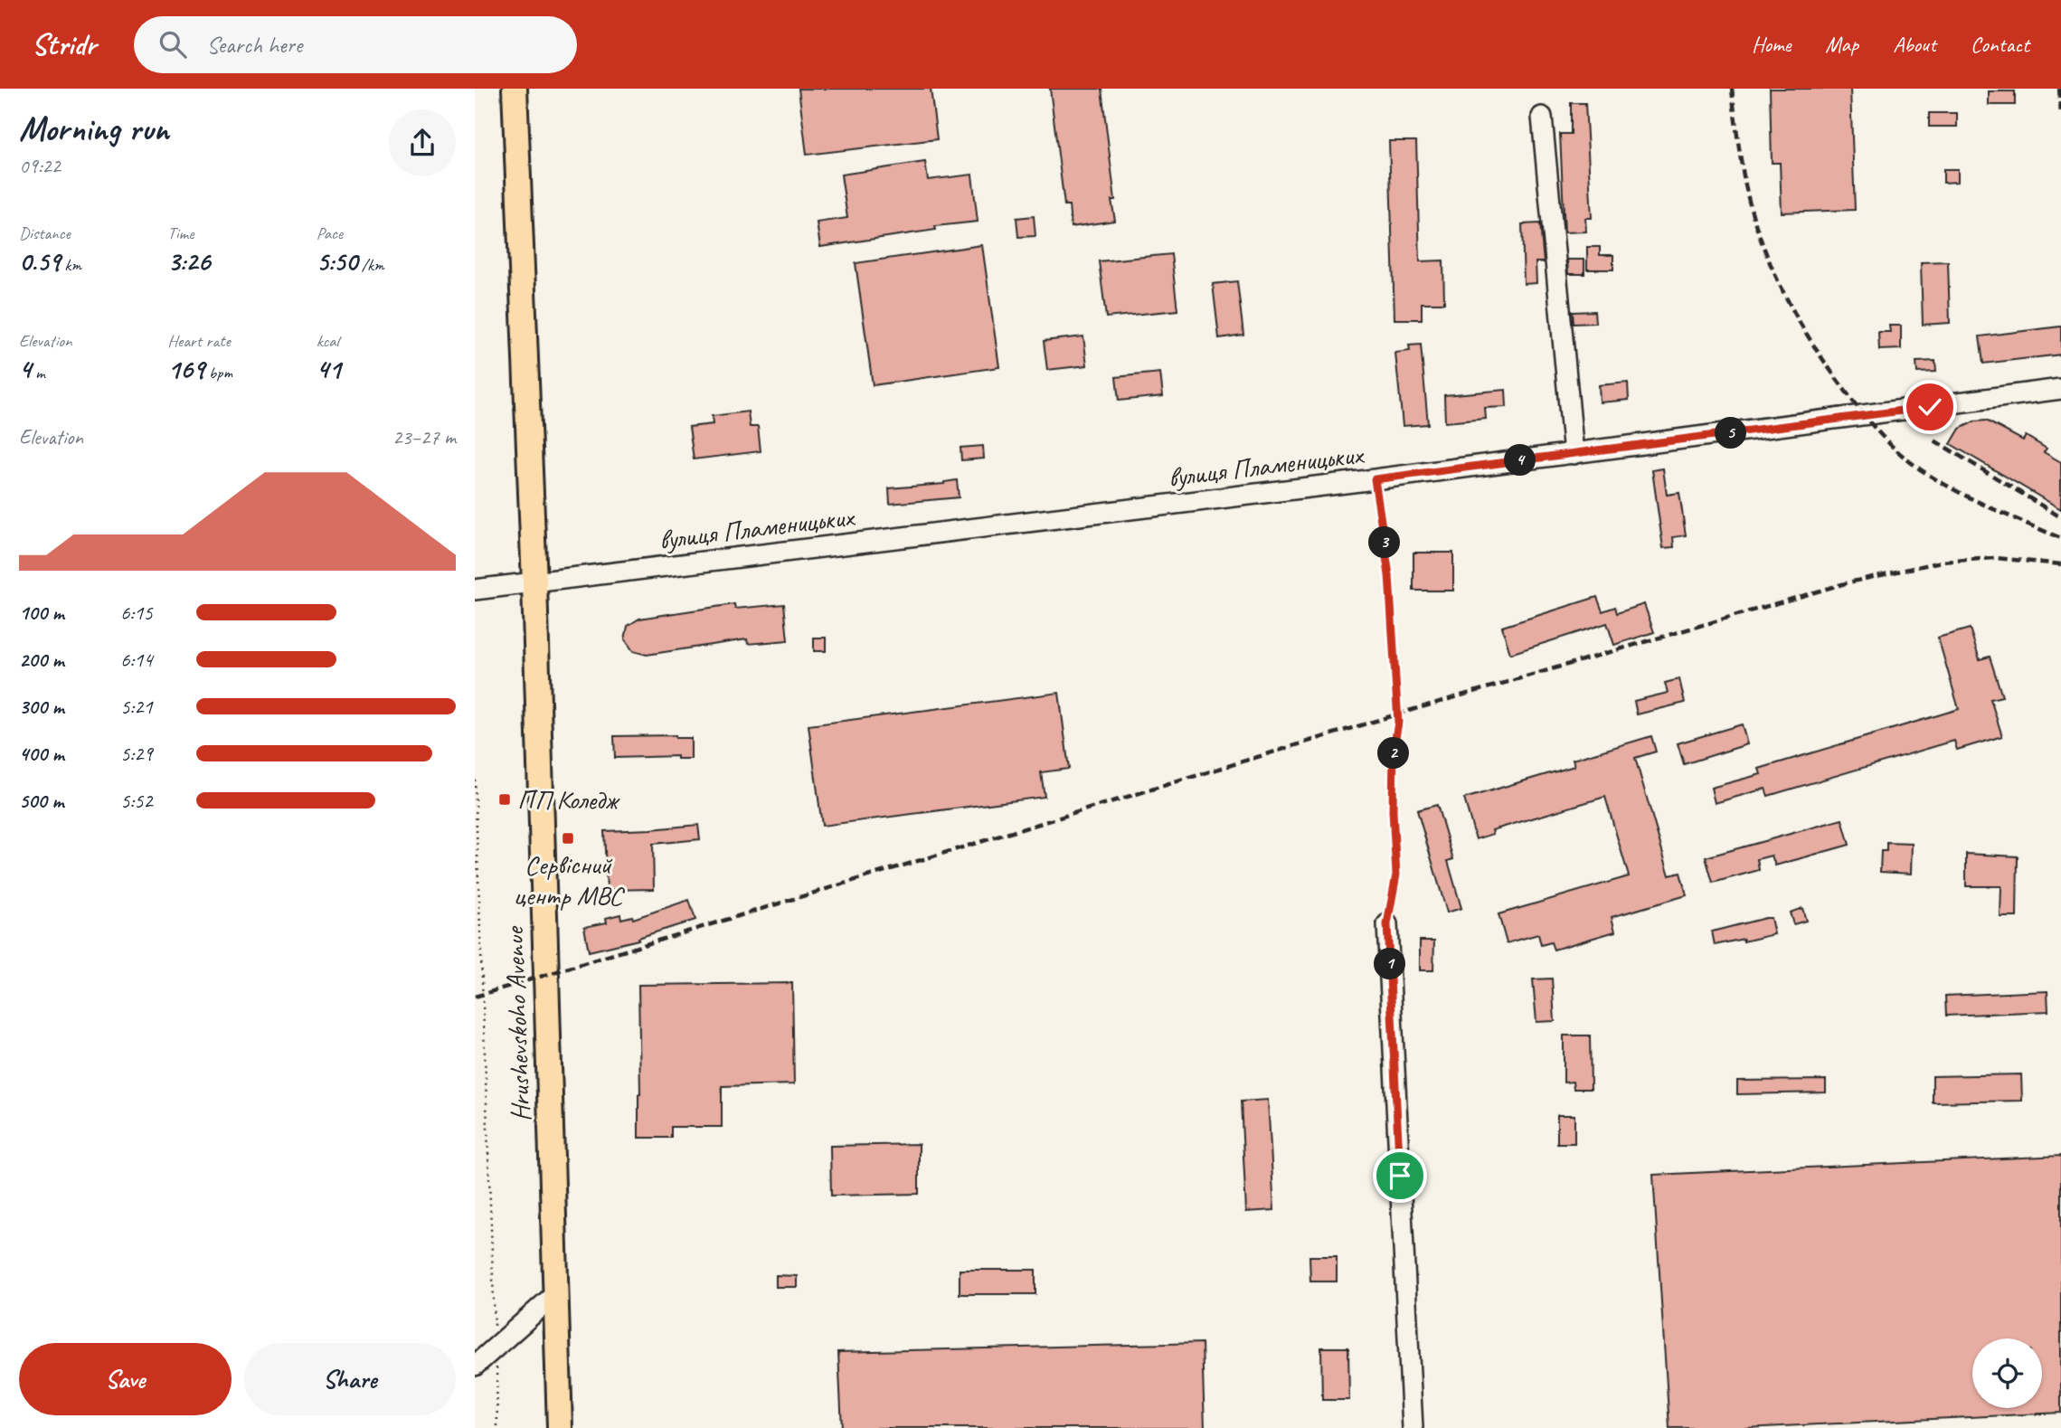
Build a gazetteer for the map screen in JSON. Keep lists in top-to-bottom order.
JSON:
{
  "streets": {
    "main road": ["Hrushevskoho Avenue"],
    "street": ["вулиця Пламеницьких"]
  },
  "crossings": [
    ["вулиця Пламеницьких", "Hrushevskoho Avenue"]
  ],
  "places": {
    "transit": ["ПП Коледж", "Сервісний центр МВС"]
  },
  "page": {
    "header": "Stridr",
    "search": "Search here",
    "nav": [
      "Home",
      "Map",
      "About",
      "Contact"
    ],
    "heading": ["Morning run", "09:22"],
    "stats": [
      ["Distance", "0.59 km"],
      ["Time", "3:26"],
      ["Pace", "5:50 /km"],
      ["Elevation", "4 m"],
      ["Heart rate", "169 bpm"],
      ["kcal", "41"]
    ],
    "chart": ["Elevation", "23–27 m"],
    "pins": [
      "5",
      "4",
      "3",
      "2",
      "1"
    ],
    "list": [
      {
        "name": "100 m",
        "note": "6:15"
      },
      {
        "name": "200 m",
        "note": "6:14"
      },
      {
        "name": "300 m",
        "note": "5:21"
      },
      {
        "name": "400 m",
        "note": "5:29"
      },
      {
        "name": "500 m",
        "note": "5:52"
      }
    ],
    "buttons": ["Save", "Share"]
  }
}
